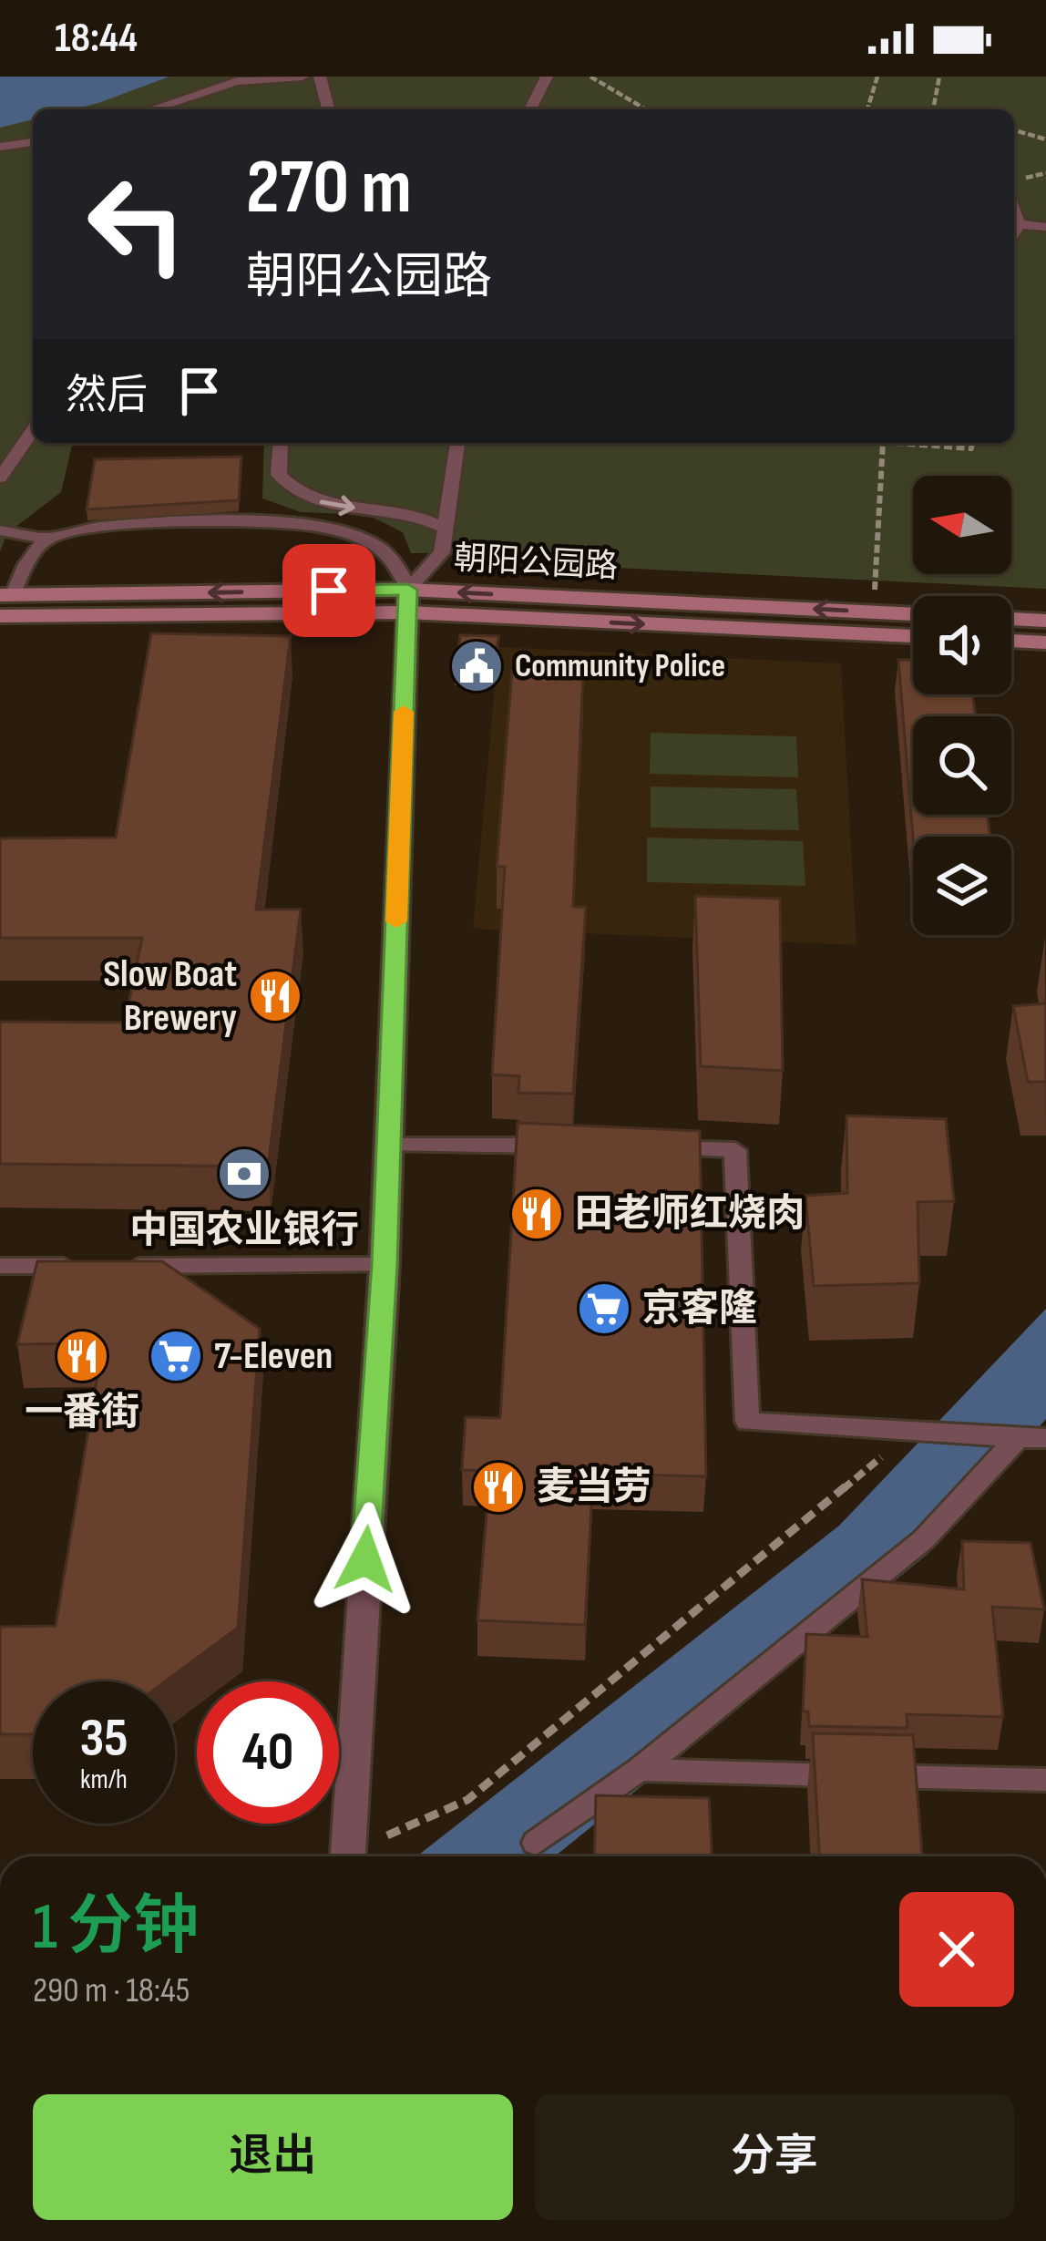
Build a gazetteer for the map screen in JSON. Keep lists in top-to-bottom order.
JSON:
{
  "streets": {
    "main road": ["朝阳公园路"]
  },
  "places": {
    "public building": ["Community Police"],
    "restaurant": [
      "Slow Boat Brewery",
      "田老师红烧肉",
      "一番街",
      "麦当劳"
    ],
    "bank": ["中国农业银行"],
    "supermarket": ["京客隆", "7-Eleven"]
  },
  "north": "left",
  "page": {
    "status": "18:44",
    "turn": ["270 m", "朝阳公园路"],
    "then": "然后",
    "speed": "35 km/h",
    "limit": "40",
    "heading": ["1 分钟", "290 m · 18:45"],
    "buttons": ["退出", "分享"]
  }
}
